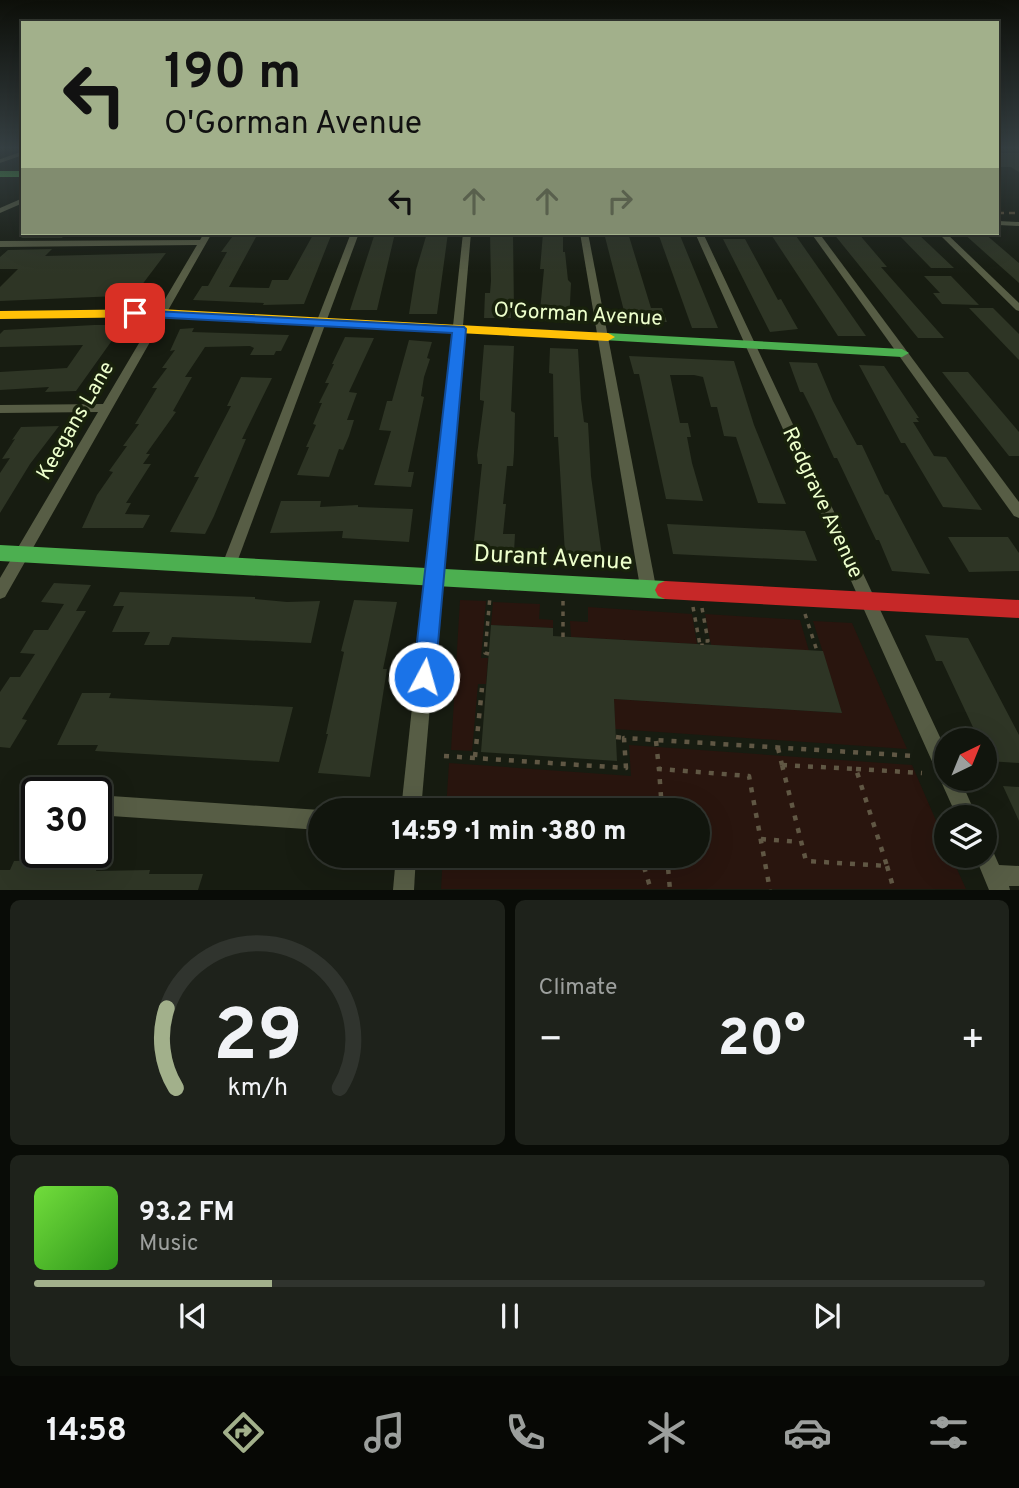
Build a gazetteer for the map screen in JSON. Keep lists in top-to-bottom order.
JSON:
{
  "streets": {
    "street": [
      "O'Gorman Avenue",
      "Keegans Lane",
      "Redgrave Avenue",
      "Durant Avenue"
    ]
  },
  "crossings": [
    ["O'Gorman Avenue", "Keegans Lane"],
    ["O'Gorman Avenue", "Redgrave Avenue"],
    ["Keegans Lane", "Durant Avenue"],
    ["Redgrave Avenue", "Durant Avenue"]
  ],
  "north": "top right",
  "page": {
    "turn": ["190 m", "O'Gorman Avenue"],
    "limit": "30",
    "trip": "14:59 · 1 min · 380 m",
    "tile": "Climate",
    "heat": ["−", "20°", "+"],
    "song": ["93.2 FM", "Music"],
    "tabs": "14:58",
    "gauge": ["29", "km/h"]
  }
}
